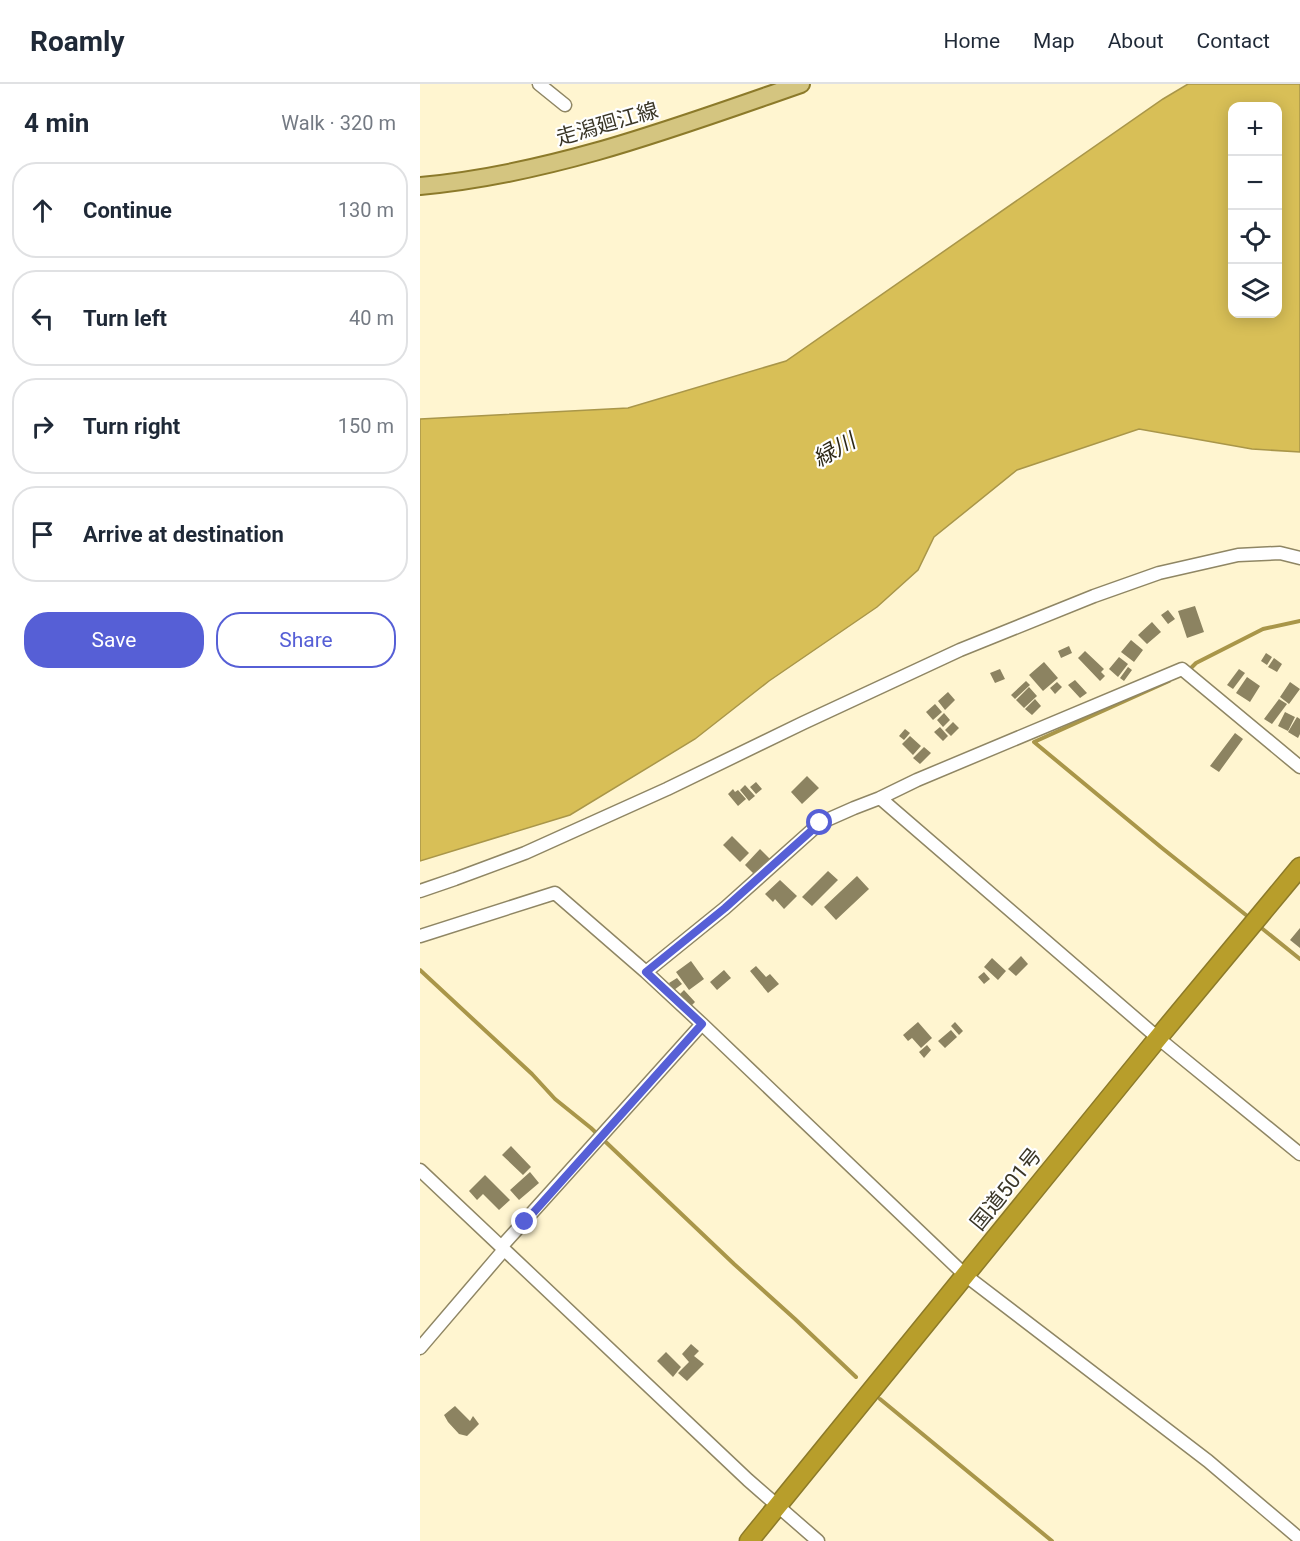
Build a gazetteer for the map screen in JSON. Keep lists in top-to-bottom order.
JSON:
{
  "streets": {
    "highway": ["国道501号"],
    "main road": ["走潟廻江線"]
  },
  "water": ["緑川"],
  "page": {
    "header": "Roamly",
    "nav": [
      "Home",
      "Map",
      "About",
      "Contact"
    ],
    "heading": ["4 min", "Walk · 320 m"],
    "map_buttons": ["+", "−"],
    "list": [
      ["Continue", "130 m"],
      ["Turn left", "40 m"],
      ["Turn right", "150 m"],
      "Arrive at destination"
    ],
    "buttons": ["Save", "Share"]
  }
}
